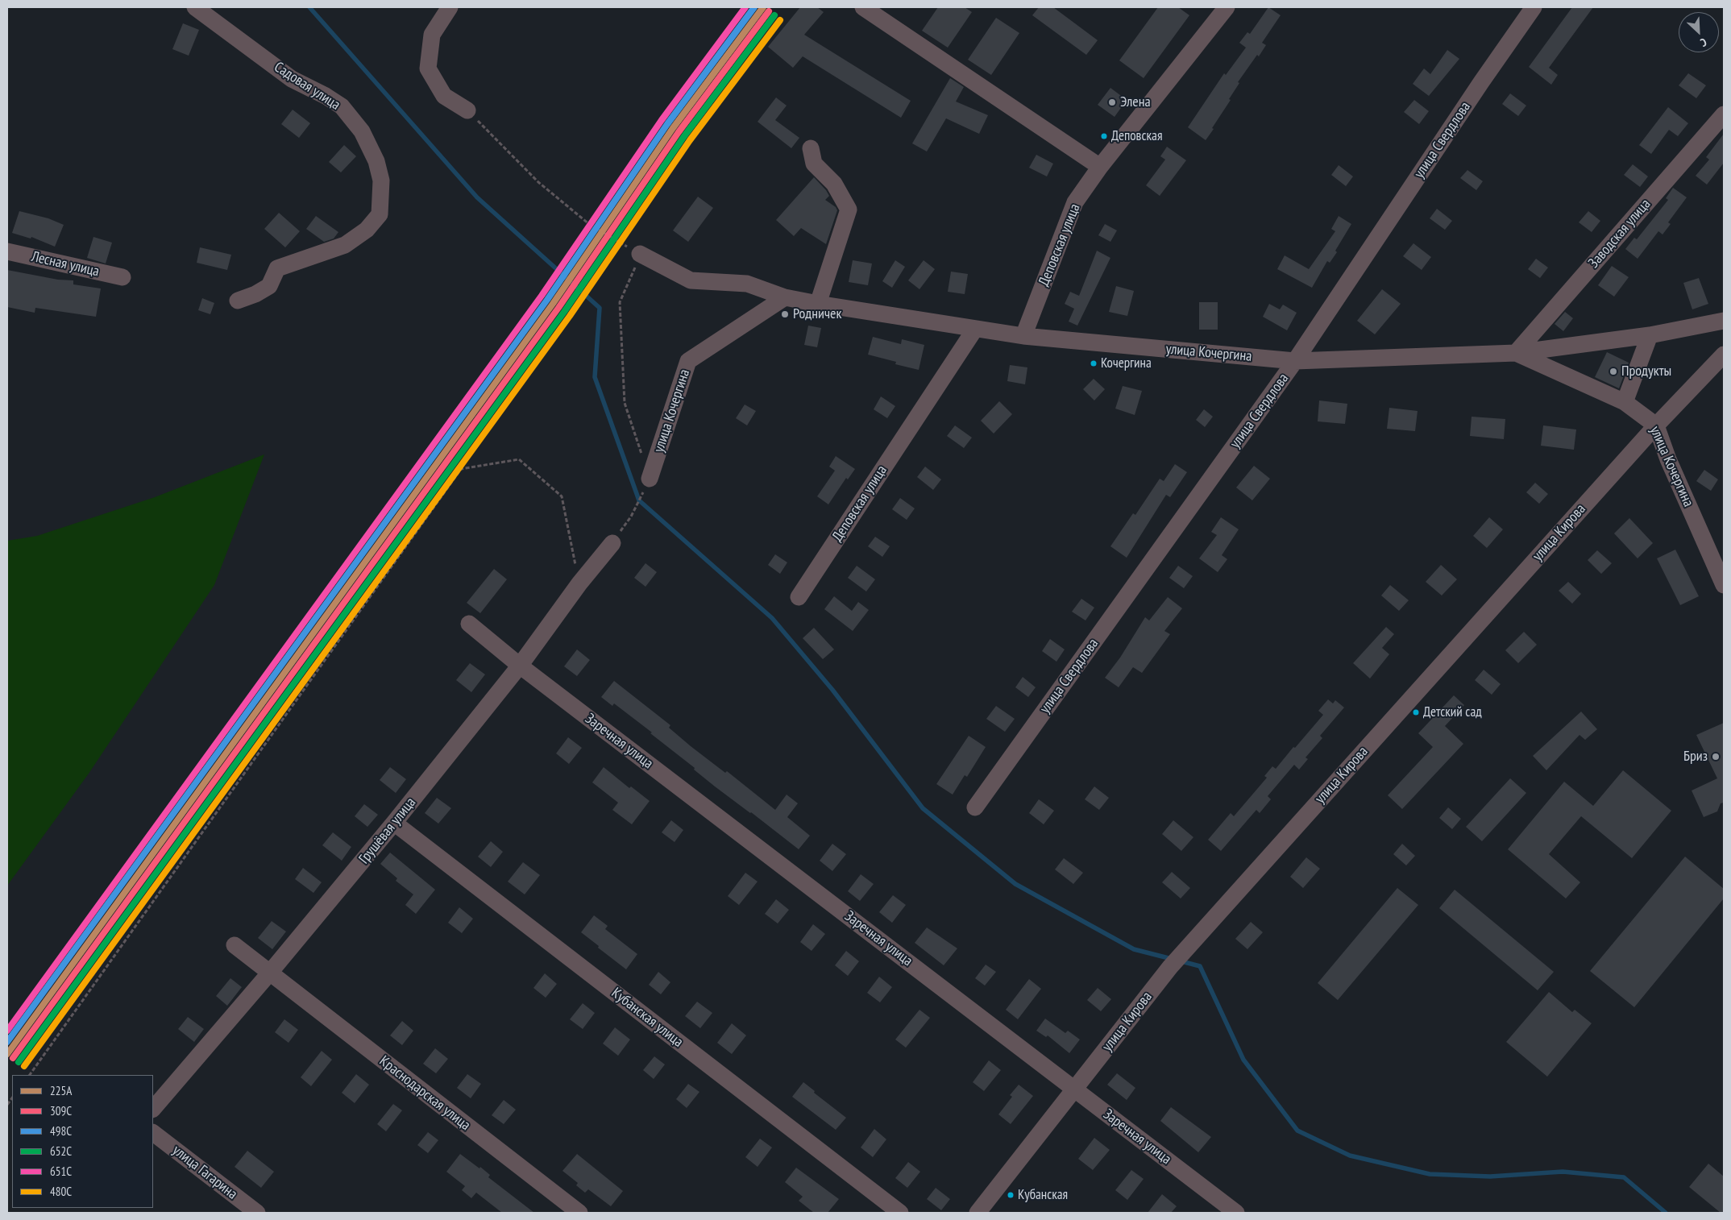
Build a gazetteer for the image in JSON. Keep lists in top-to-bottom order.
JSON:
{
  "streets": {
    "street": [
      "Садовая улица",
      "улица Свердлова",
      "Заводская улица",
      "Деповская улица",
      "Лесная улица",
      "улица Кочергина",
      "улица Кирова",
      "Заречная улица",
      "Грушёвая улица",
      "Кубанская улица",
      "Краснодарская улица",
      "улица Гагарина"
    ]
  },
  "crossings": [
    ["улица Свердлова", "улица Кочергина"],
    ["Заводская улица", "улица Кочергина"],
    ["Деповская улица", "улица Кочергина"],
    ["улица Кочергина", "улица Кирова"],
    ["улица Кирова", "Заречная улица"],
    ["Заречная улица", "Грушёвая улица"],
    ["Грушёвая улица", "Кубанская улица"],
    ["Грушёвая улица", "Краснодарская улица"]
  ],
  "places": [
    "Элена",
    "Деповская",
    "Родничек",
    "Кочергина",
    "Продукты",
    "Детский сад",
    "Бриз",
    "Кубанская"
  ],
  "lines": [
    "transit line 225А",
    "transit line 498С",
    "transit line 651С",
    "transit line 309С",
    "transit line 652С",
    "transit line 480С"
  ],
  "legend": [
    "225А",
    "309С",
    "498С",
    "652С",
    "651С",
    "480С"
  ],
  "north": "bottom right"
}
